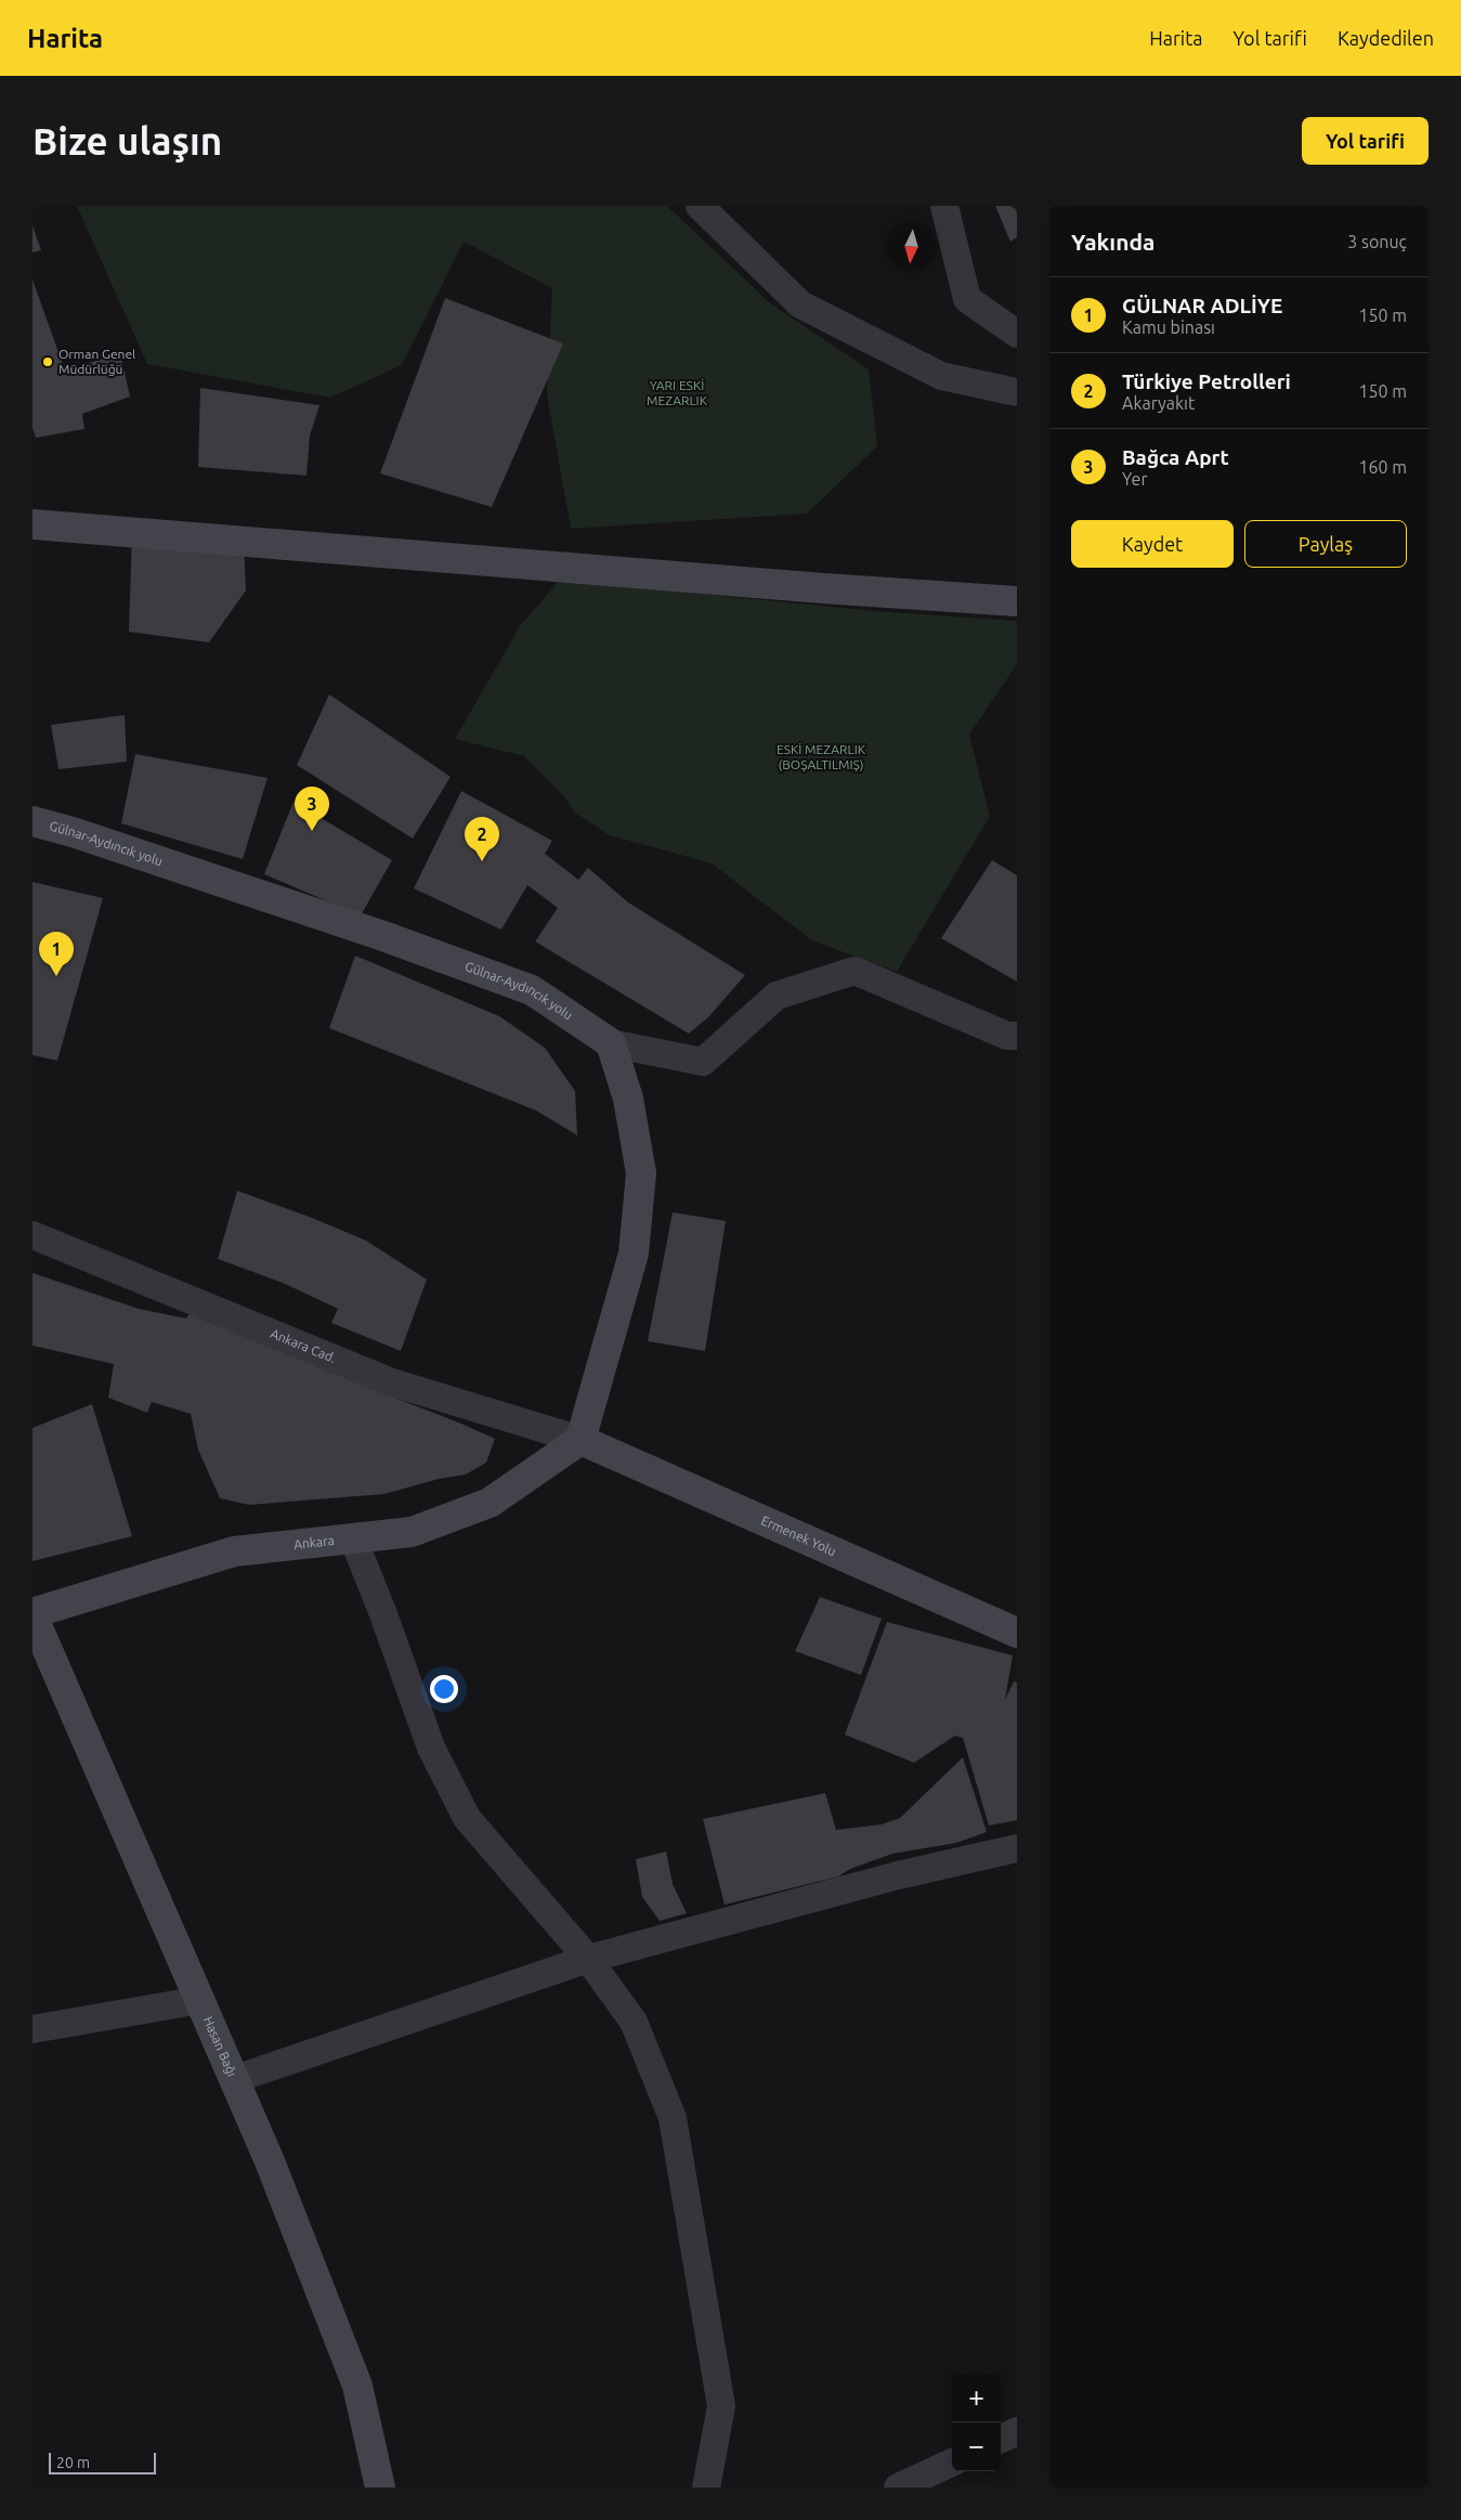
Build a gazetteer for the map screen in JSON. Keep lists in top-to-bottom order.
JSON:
{
  "streets": {
    "main road": [
      "Gülnar-Aydıncık yolu",
      "Ermenek Yolu",
      "Ankara",
      "Hasan Bağı"
    ],
    "street": ["Ankara Cad."]
  },
  "crossings": [
    ["Ankara Cad.", "Ermenek Yolu"],
    ["Ankara Cad.", "Ankara"],
    ["Ermenek Yolu", "Ankara"],
    ["Ankara", "Hasan Bağı"]
  ],
  "parks": ["YARI ESKİ MEZARLIK", "ESKİ MEZARLIK (BOŞALTILMIŞ)"],
  "places": ["Orman Genel Müdürlüğü"],
  "scale_bar": "20 m",
  "north": "bottom",
  "page": {
    "header": "Harita",
    "nav": ["Harita", "Yol tarifi", "Kaydedilen"],
    "buttons": [
      "Yol tarifi",
      ["Kaydet", "Paylaş"]
    ],
    "title": "Bize ulaşın",
    "heading": ["Yakında", "3 sonuç"],
    "list": [
      {
        "mark": "1",
        "name": "GÜLNAR ADLİYE",
        "note": "Kamu binası",
        "value": "150 m"
      },
      {
        "mark": "2",
        "name": "Türkiye Petrolleri",
        "note": "Akaryakıt",
        "value": "150 m"
      },
      {
        "mark": "3",
        "name": "Bağca Aprt",
        "note": "Yer",
        "value": "160 m"
      }
    ],
    "pins": ["3", "2", "1"],
    "map_buttons": ["+", "−"],
    "scale": "20 m"
  }
}
